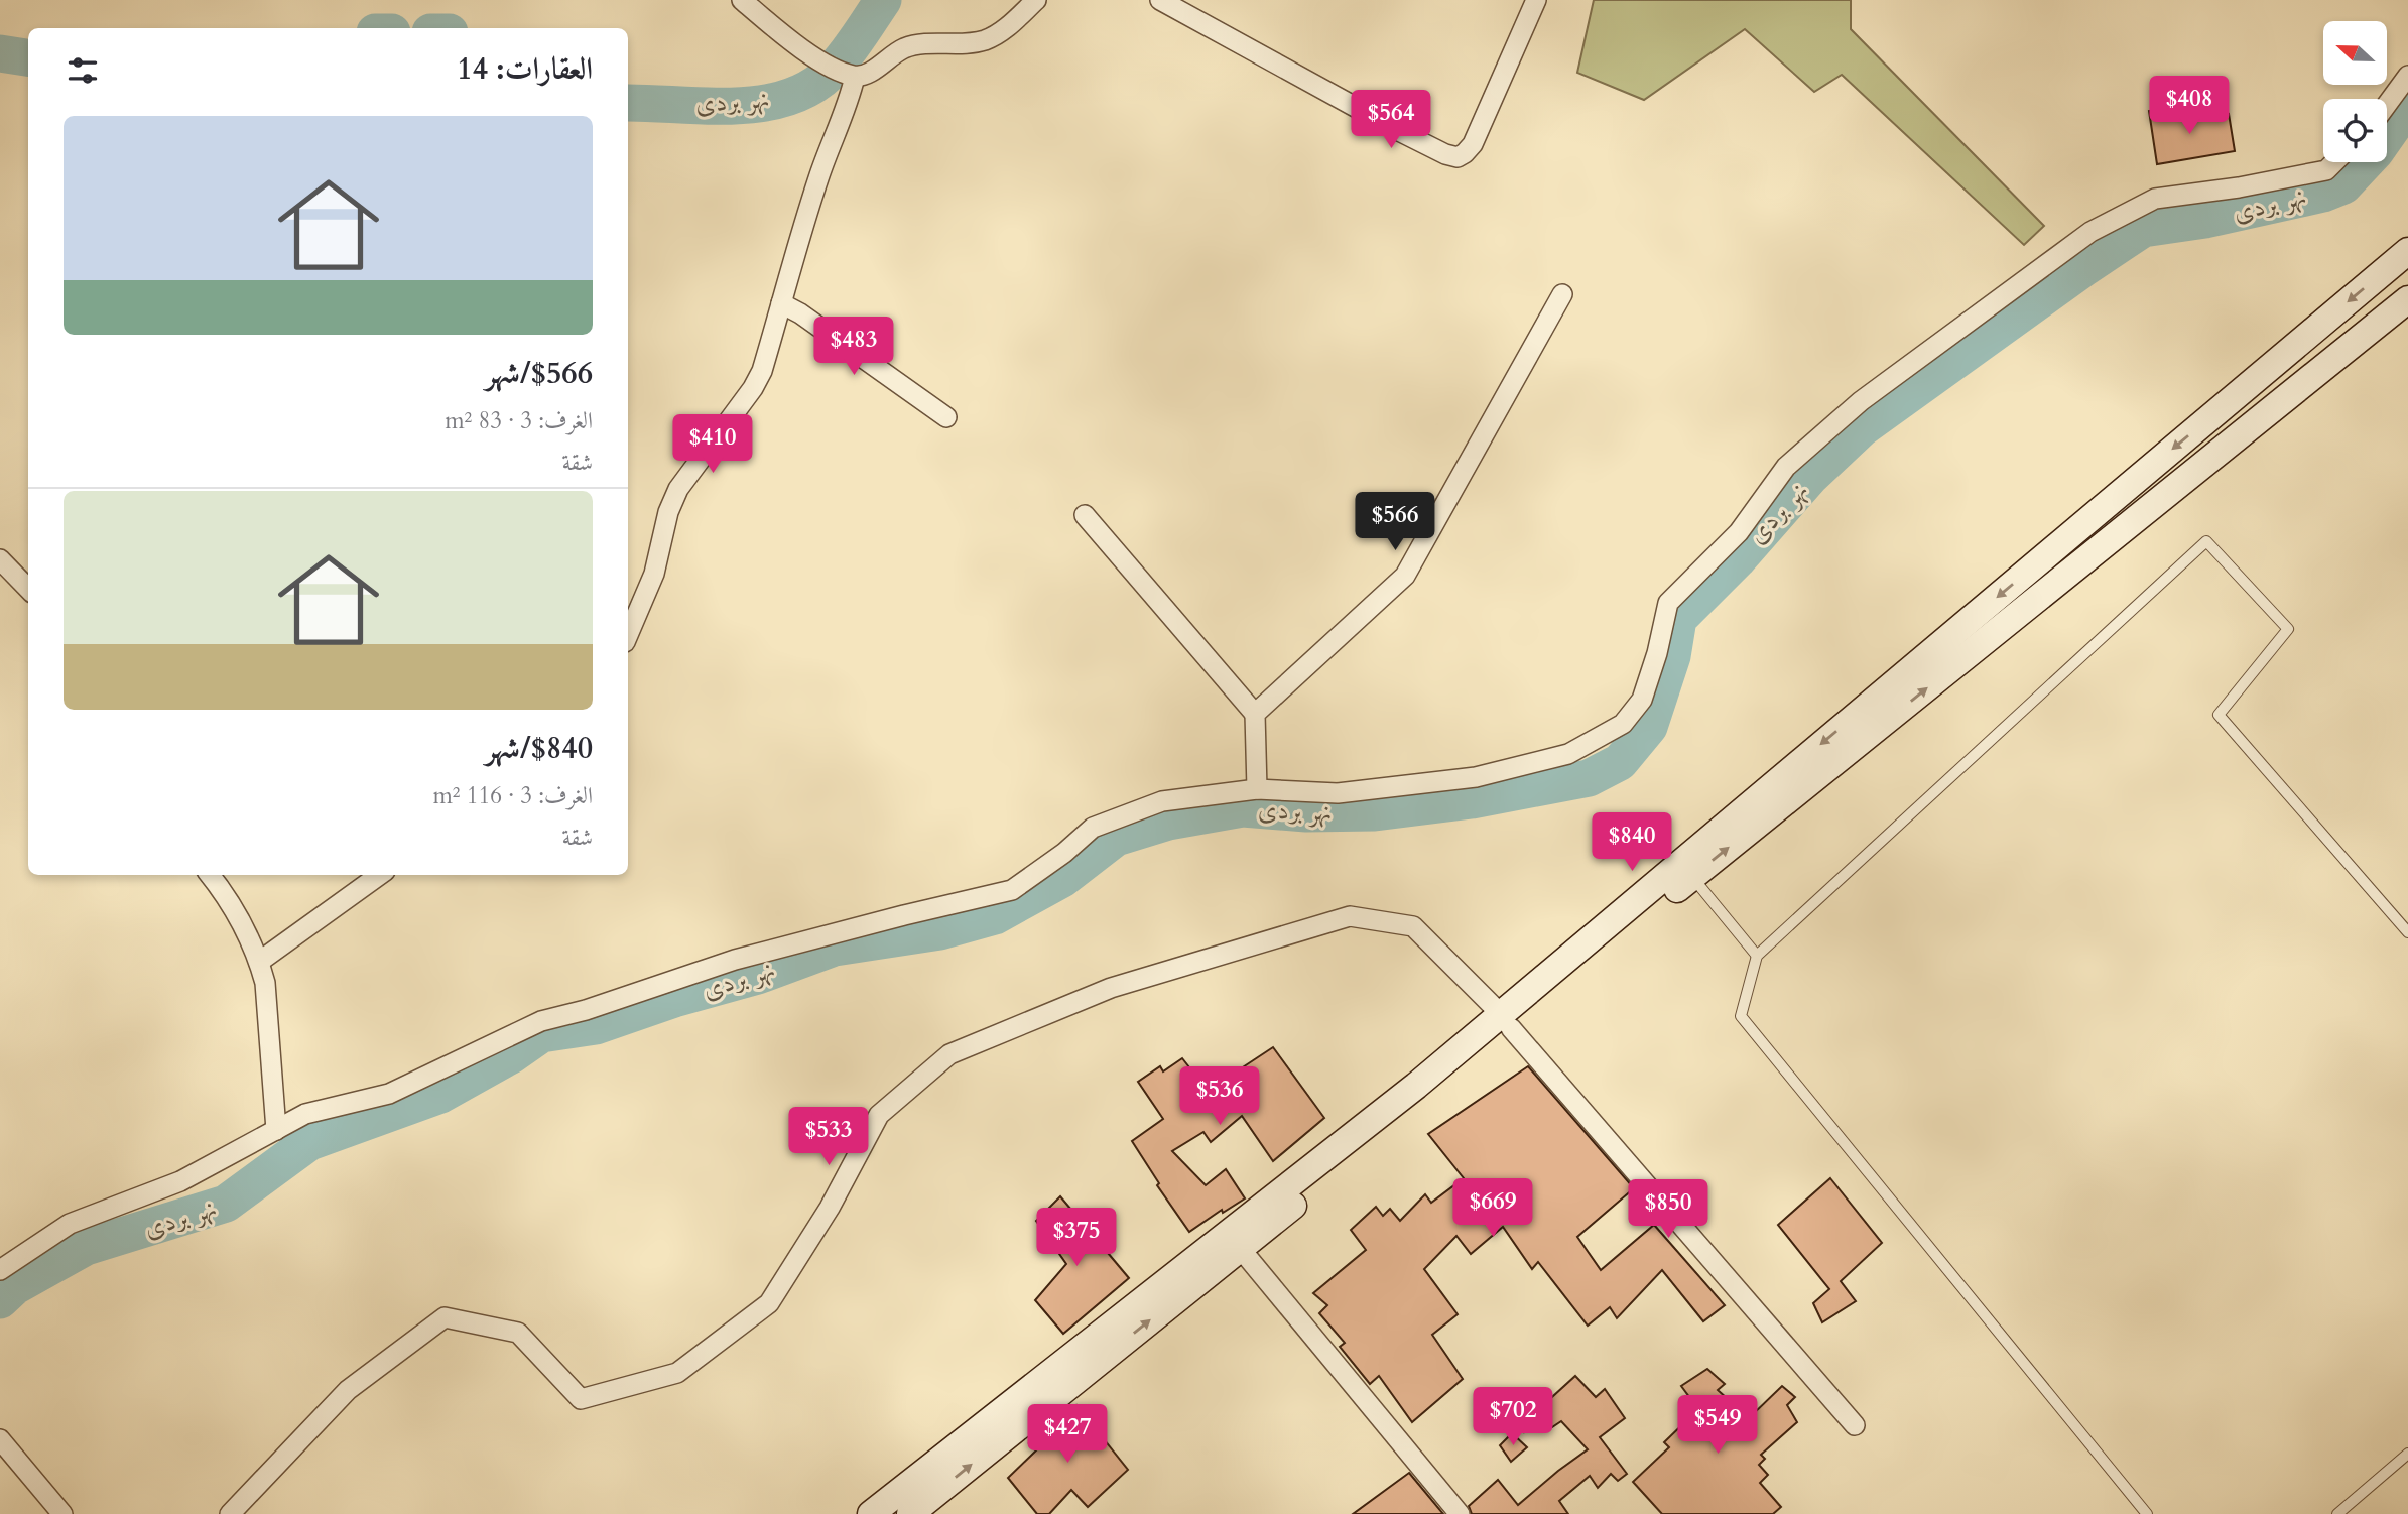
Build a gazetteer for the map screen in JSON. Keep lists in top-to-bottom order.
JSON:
{
  "water": ["نهر بردى"],
  "north": "left",
  "page": {
    "heading": "العقارات: 14",
    "price": [
      "$408",
      "$564",
      "$483",
      "$410",
      "$566",
      "$840",
      "$536",
      "$533",
      "$669",
      "$850",
      "$375",
      "$702",
      "$549",
      "$427"
    ],
    "list": [
      {
        "name": "$566/شهر",
        "note": "الغرف: 3 · 83 m² · شقة"
      },
      {
        "name": "$840/شهر",
        "note": "الغرف: 3 · 116 m² · شقة"
      }
    ]
  }
}
